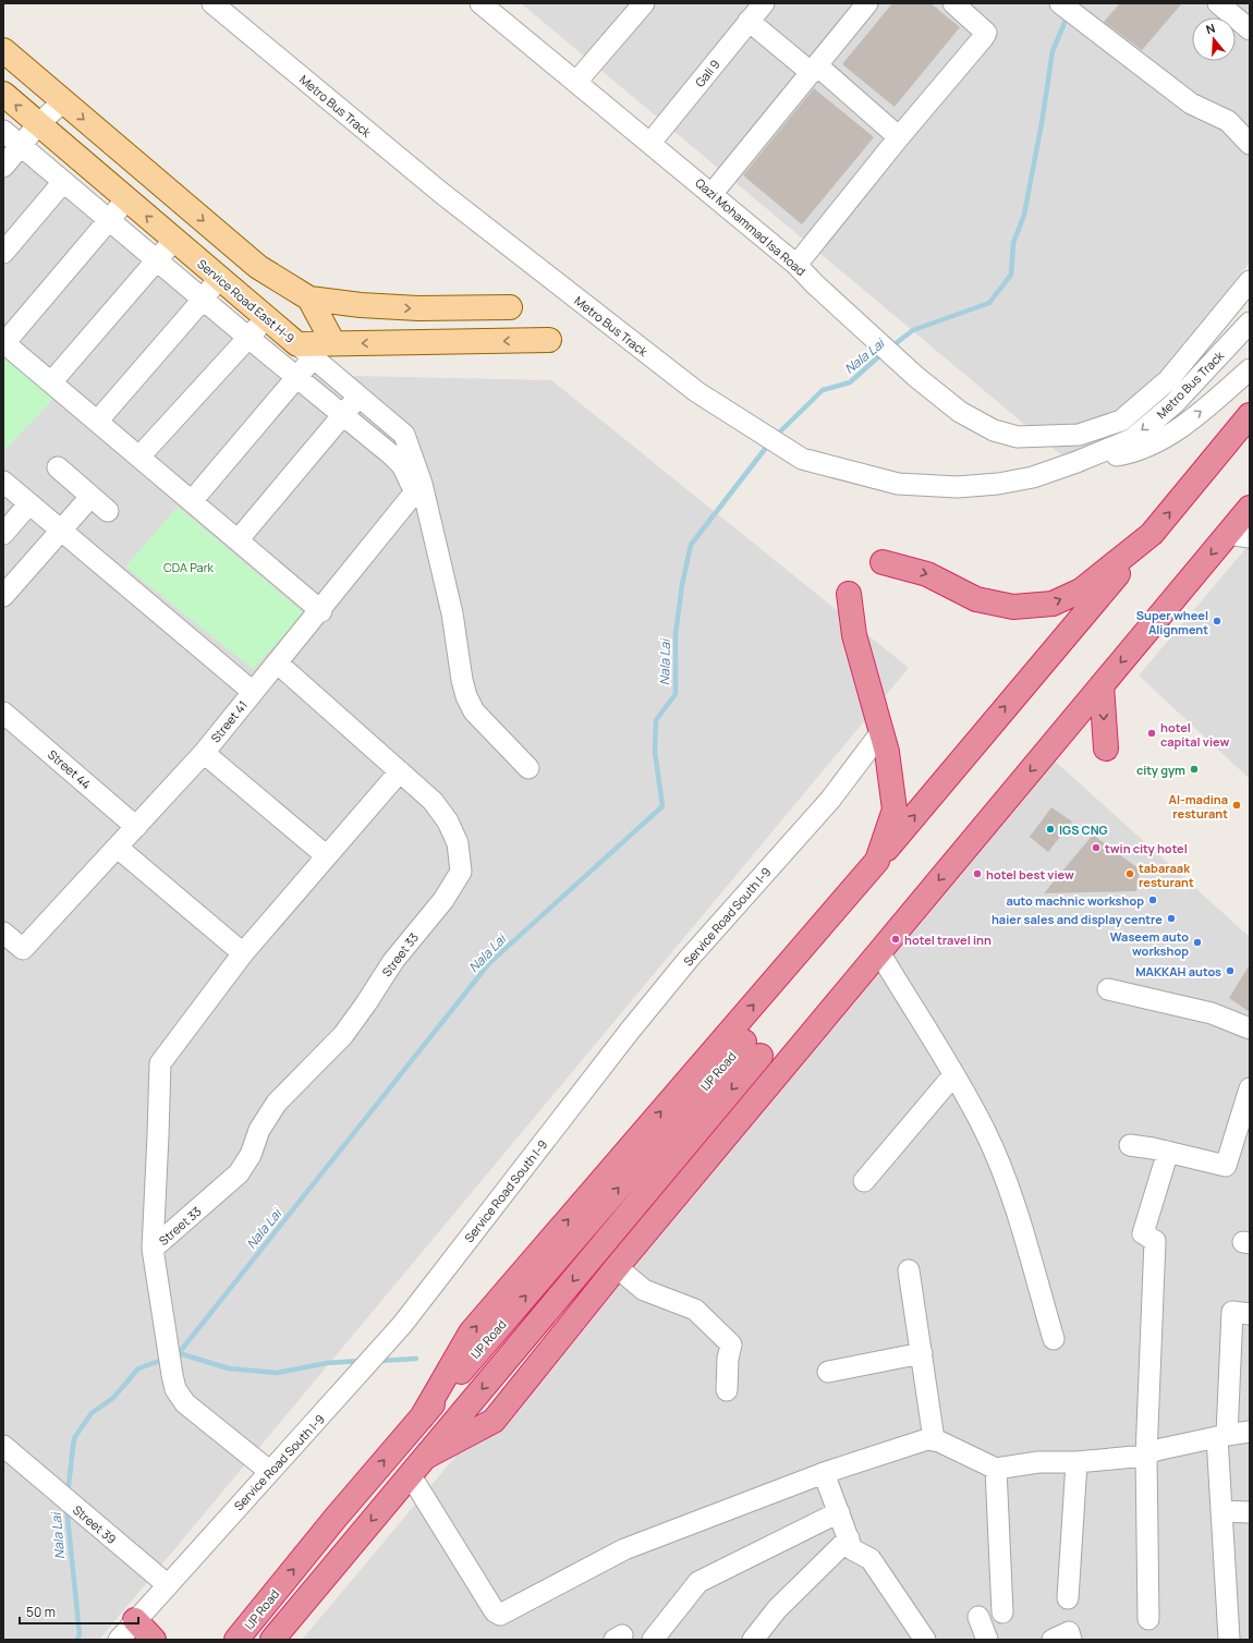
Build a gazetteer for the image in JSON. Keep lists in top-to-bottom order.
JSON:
{
  "streets": {
    "highway": ["IJP Road"],
    "main road": ["Service Road East H-9"],
    "street": [
      "Gali 9",
      "Metro Bus Track",
      "Qazi Mohammad Isa Road",
      "Street 41",
      "Street 44",
      "Service Road South I-9",
      "Street 33",
      "Street 39"
    ]
  },
  "crossings": [
    ["Gali 9", "Qazi Mohammad Isa Road"],
    ["Street 41", "Street 44"],
    ["Street 41", "Street 33"],
    ["Service Road South I-9", "Street 39"]
  ],
  "water": ["Nala Lai"],
  "parks": ["CDA Park"],
  "places": [
    "Super wheel Alignment",
    "hotel capital view",
    "city gym",
    "Al-madina resturant",
    "IGS CNG",
    "twin city hotel",
    "hotel best view",
    "tabaraak resturant",
    "auto machnic workshop",
    "haier sales and display centre",
    "hotel travel inn",
    "Waseem auto workshop",
    "MAKKAH autos"
  ],
  "scale_bar": "50 m",
  "north": "top"
}
